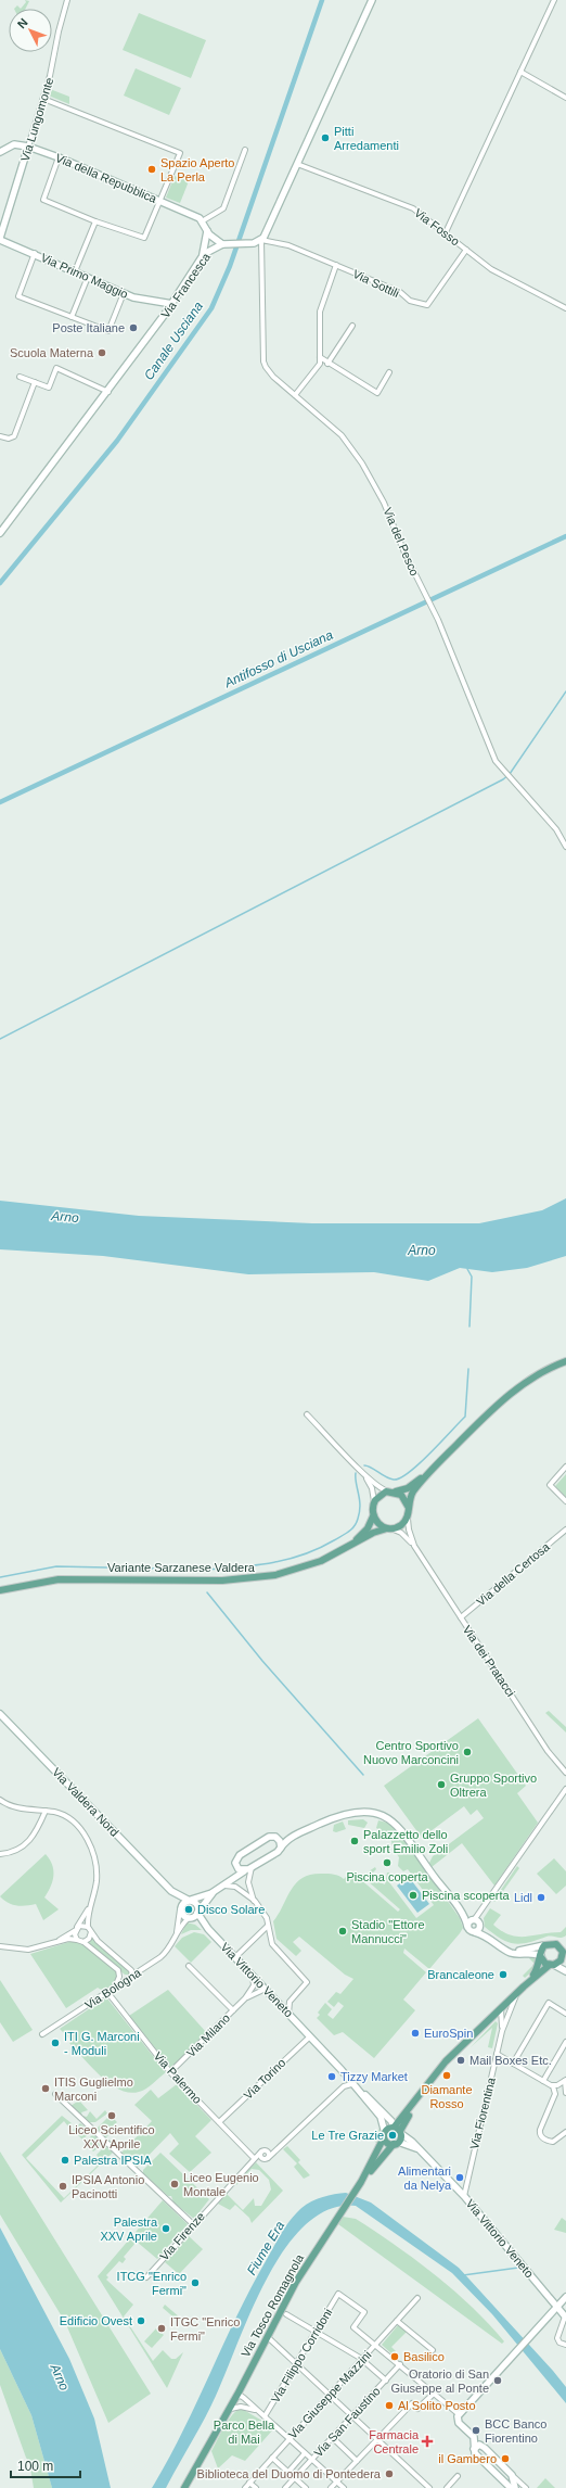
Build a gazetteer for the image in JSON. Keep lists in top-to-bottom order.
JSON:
{
  "streets": {
    "main road": ["Variante Sarzanese Valdera", "Via Tosco Romagnola"],
    "street": [
      "Via Lungomonte",
      "Via della Repubblica",
      "Via Fosso",
      "Via Primo Maggio",
      "Via Sottili",
      "Via Francesca",
      "Via del Pesco",
      "Via della Certosa",
      "Via dei Pratacci",
      "Via Valdera Nord",
      "Via Vittorio Veneto",
      "Via Bologna",
      "Via Milano",
      "Via Palermo",
      "Via Torino",
      "Via Fiorentina",
      "Via Firenze",
      "Via Filippo Corridoni",
      "Via Giuseppe Mazzini",
      "Via San Faustino"
    ]
  },
  "crossings": [
    ["Via Lungomonte", "Via della Repubblica"],
    ["Via Lungomonte", "Via Primo Maggio"],
    ["Via Fosso", "Via Sottili"],
    ["Via Primo Maggio", "Via Francesca"],
    ["Via Sottili", "Via Francesca"],
    ["Via Sottili", "Via del Pesco"],
    ["Via Francesca", "Via del Pesco"],
    ["Variante Sarzanese Valdera", "Via dei Pratacci"],
    ["Via della Certosa", "Via dei Pratacci"],
    ["Via Valdera Nord", "Via Vittorio Veneto"],
    ["Via Valdera Nord", "Via Bologna"],
    ["Via Vittorio Veneto", "Via Bologna"],
    ["Via Vittorio Veneto", "Via Milano"],
    ["Via Vittorio Veneto", "Via Torino"],
    ["Via Vittorio Veneto", "Via Fiorentina"],
    ["Via Vittorio Veneto", "Via Tosco Romagnola"],
    ["Via Bologna", "Via Palermo"],
    ["Via Milano", "Via Palermo"],
    ["Via Palermo", "Via Torino"],
    ["Via Palermo", "Via Firenze"],
    ["Via Filippo Corridoni", "Via Giuseppe Mazzini"]
  ],
  "water": [
    "Canale Usciana",
    "Antifosso di Usciana",
    "Arno",
    "Fiume Era"
  ],
  "parks": ["Parco Bella di Mai"],
  "places": {
    "other": [
      "Pitti Arredamenti",
      "Spazio Aperto La Perla",
      "Poste Italiane",
      "Scuola Materna",
      "Centro Sportivo Nuovo Marconcini",
      "Gruppo Sportivo Oltrera",
      "Palazzetto dello sport Emilio Zoli",
      "Piscina coperta",
      "Piscina scoperta",
      "Lidl",
      "Disco Solare",
      "Stadio \"Ettore Mannucci\"",
      "Brancaleone",
      "EuroSpin",
      "ITI G. Marconi - Moduli",
      "Mail Boxes Etc.",
      "Diamante Rosso",
      "Tizzy Market",
      "ITIS Guglielmo Marconi",
      "Liceo Scientifico XXV Aprile",
      "Le Tre Grazie",
      "Palestra IPSIA",
      "Alimentari da Nelya",
      "Liceo Eugenio Montale",
      "IPSIA Antonio Pacinotti",
      "Palestra XXV Aprile",
      "ITCG \"Enrico Fermi\"",
      "Edificio Ovest",
      "ITGC \"Enrico Fermi\"",
      "Basilico",
      "Oratorio di San Giuseppe al Ponte",
      "Al Solito Posto",
      "BCC Banco Fiorentino",
      "il Gambero",
      "Biblioteca del Duomo di Pontedera"
    ],
    "health": ["Farmacia Centrale"]
  },
  "scale_bar": "100 m",
  "north": "top left"
}
